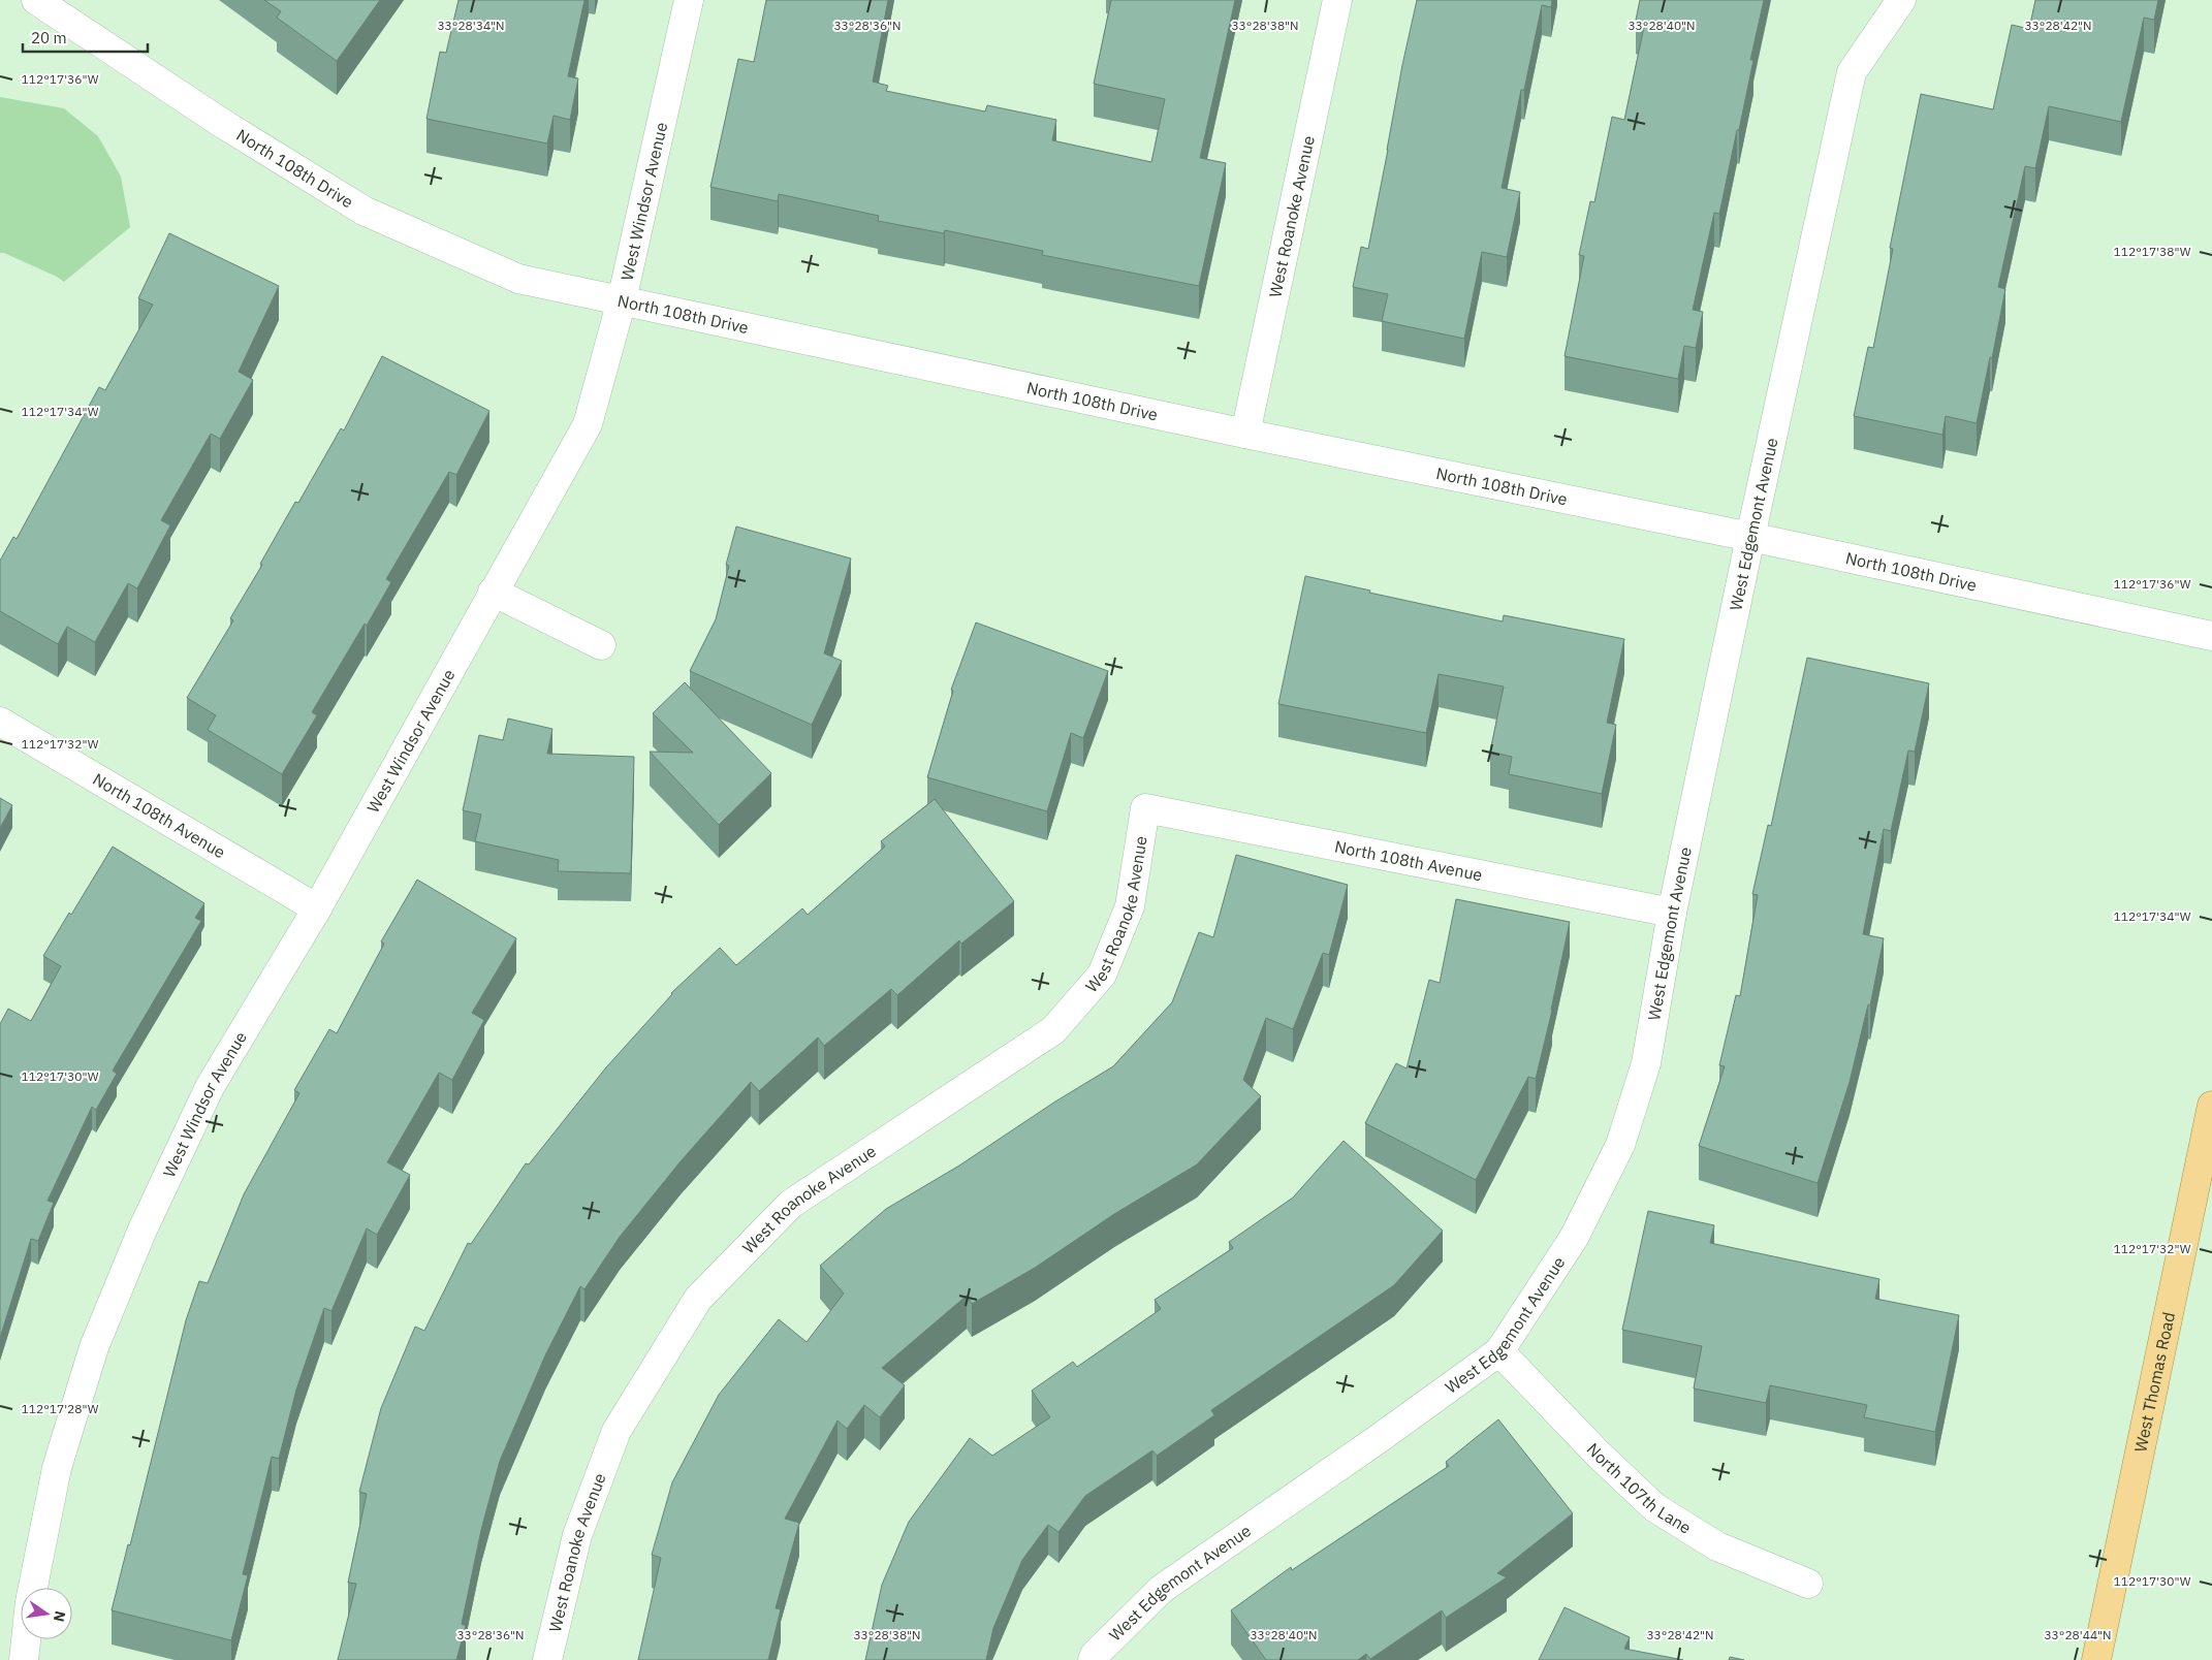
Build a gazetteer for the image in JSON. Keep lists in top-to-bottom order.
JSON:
{
  "streets": {
    "main road": ["West Thomas Road"],
    "street": [
      "North 108th Drive",
      "West Windsor Avenue",
      "West Roanoke Avenue",
      "West Edgemont Avenue",
      "North 108th Avenue",
      "North 107th Lane"
    ]
  },
  "crossings": [
    ["North 108th Drive", "West Windsor Avenue"],
    ["North 108th Drive", "West Roanoke Avenue"],
    ["North 108th Drive", "West Edgemont Avenue"],
    ["West Windsor Avenue", "North 108th Avenue"],
    ["West Roanoke Avenue", "North 108th Avenue"],
    ["West Edgemont Avenue", "North 108th Avenue"],
    ["West Edgemont Avenue", "North 107th Lane"]
  ],
  "scale_bar": "20 m",
  "north": "right",
  "coordinates": [
    "33°28'34\"N",
    "33°28'36\"N",
    "33°28'38\"N",
    "33°28'40\"N",
    "33°28'42\"N",
    "112°17'36\"W",
    "112°17'38\"W",
    "112°17'34\"W",
    "112°17'32\"W",
    "112°17'30\"W",
    "112°17'28\"W",
    "33°28'44\"N"
  ]
}
